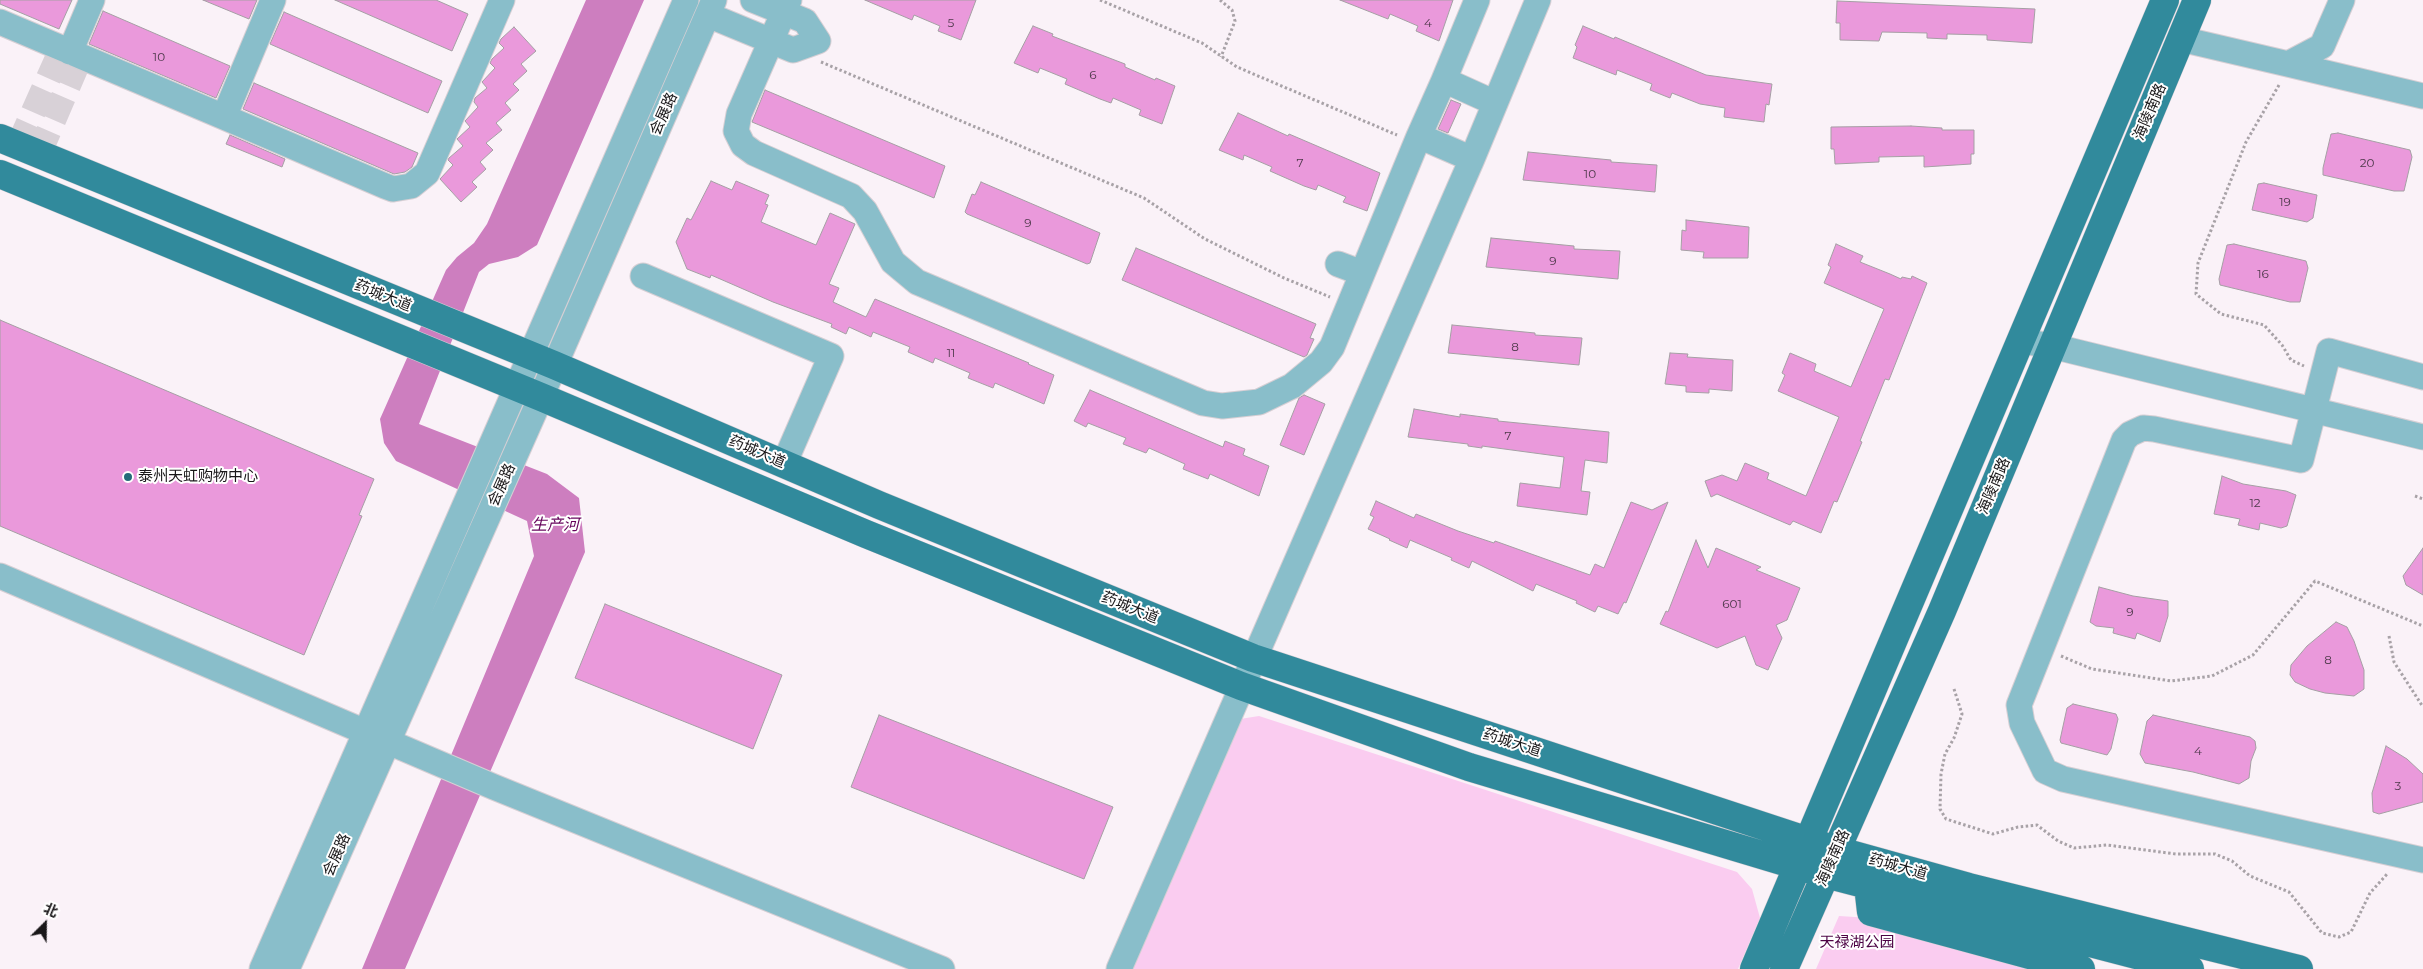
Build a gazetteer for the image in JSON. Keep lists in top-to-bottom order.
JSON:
{
  "streets": {
    "main road": ["海陵南路", "药城大道"],
    "street": ["会展路"]
  },
  "crossings": [
    ["海陵南路", "药城大道"],
    ["会展路", "药城大道"]
  ],
  "water": ["生产河"],
  "parks": ["天禄湖公园"],
  "places": ["泰州天虹购物中心"],
  "house_numbers": [
    "5",
    "4",
    "10",
    "6",
    "7",
    "20",
    "10",
    "19",
    "9",
    "9",
    "16",
    "8",
    "11",
    "7",
    "12",
    "601",
    "9",
    "8",
    "4",
    "3"
  ],
  "north": "top right"
}
